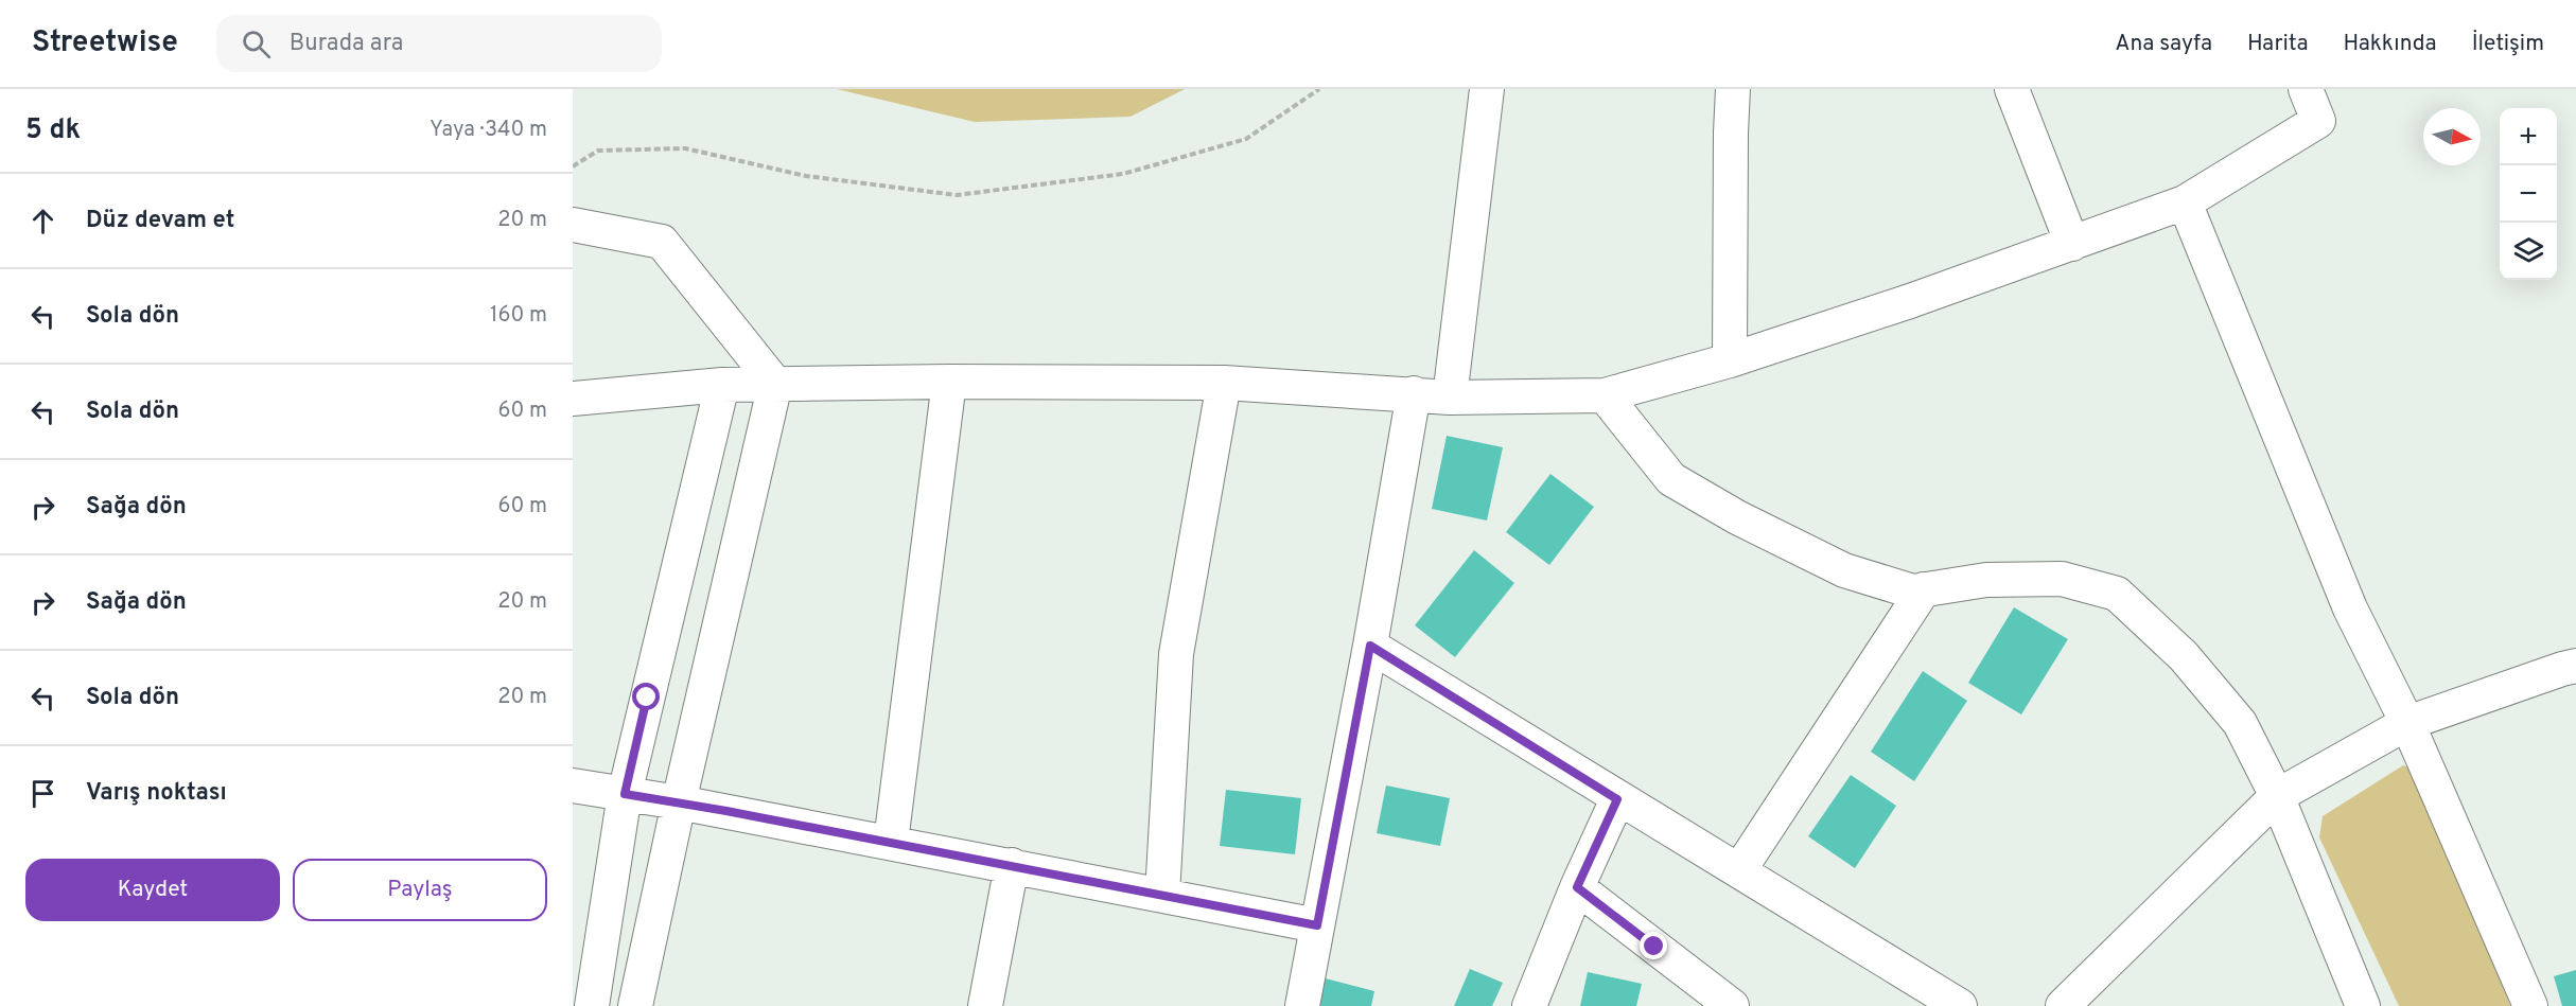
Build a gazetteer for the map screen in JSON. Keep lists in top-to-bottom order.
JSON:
{
  "north": "right",
  "page": {
    "header": "Streetwise",
    "search": "Burada ara",
    "nav": [
      "Ana sayfa",
      "Harita",
      "Hakkında",
      "İletişim"
    ],
    "heading": ["5 dk", "Yaya · 340 m"],
    "map_buttons": ["+", "−"],
    "list": [
      ["Düz devam et", "20 m"],
      ["Sola dön", "160 m"],
      ["Sola dön", "60 m"],
      ["Sağa dön", "60 m"],
      ["Sağa dön", "20 m"],
      ["Sola dön", "20 m"],
      "Varış noktası"
    ],
    "buttons": ["Kaydet", "Paylaş"]
  }
}
